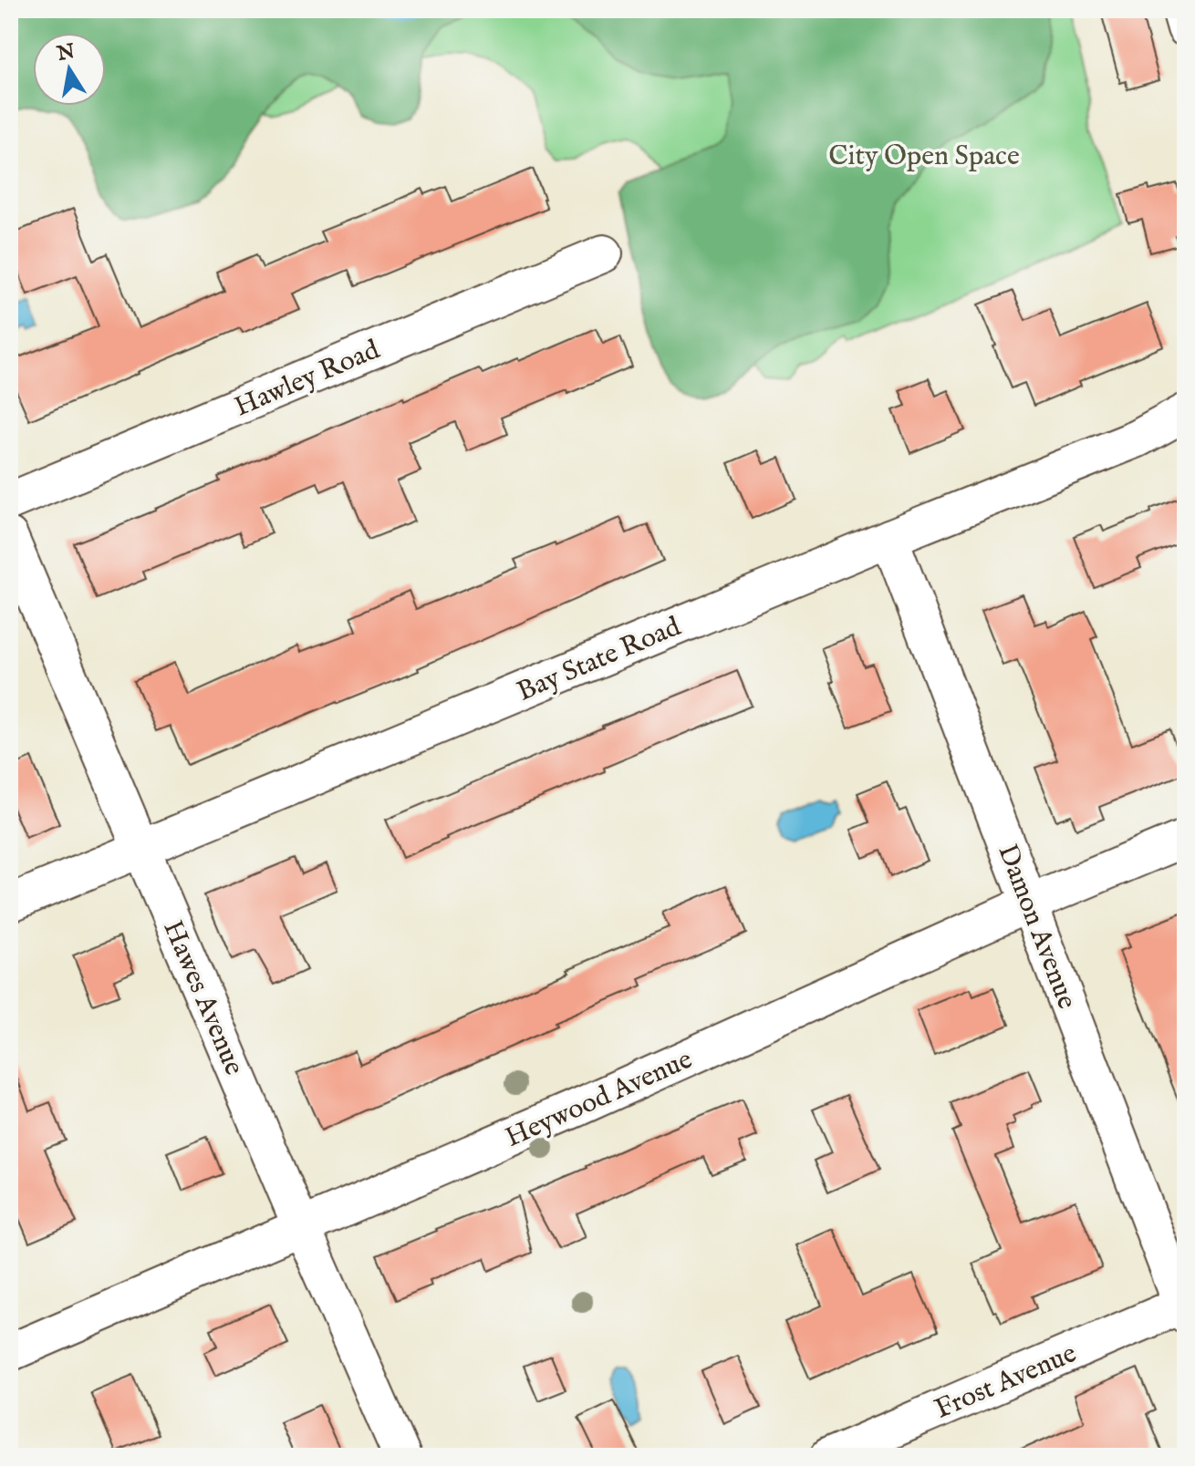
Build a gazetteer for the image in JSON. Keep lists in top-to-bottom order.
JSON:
{
  "streets": {
    "street": [
      "Hawley Road",
      "Bay State Road",
      "Damon Avenue",
      "Hawes Avenue",
      "Heywood Avenue",
      "Frost Avenue"
    ]
  },
  "crossings": [
    ["Bay State Road", "Damon Avenue"],
    ["Bay State Road", "Hawes Avenue"],
    ["Damon Avenue", "Heywood Avenue"],
    ["Damon Avenue", "Frost Avenue"],
    ["Hawes Avenue", "Heywood Avenue"]
  ],
  "parks": ["City Open Space"],
  "north": "top"
}
